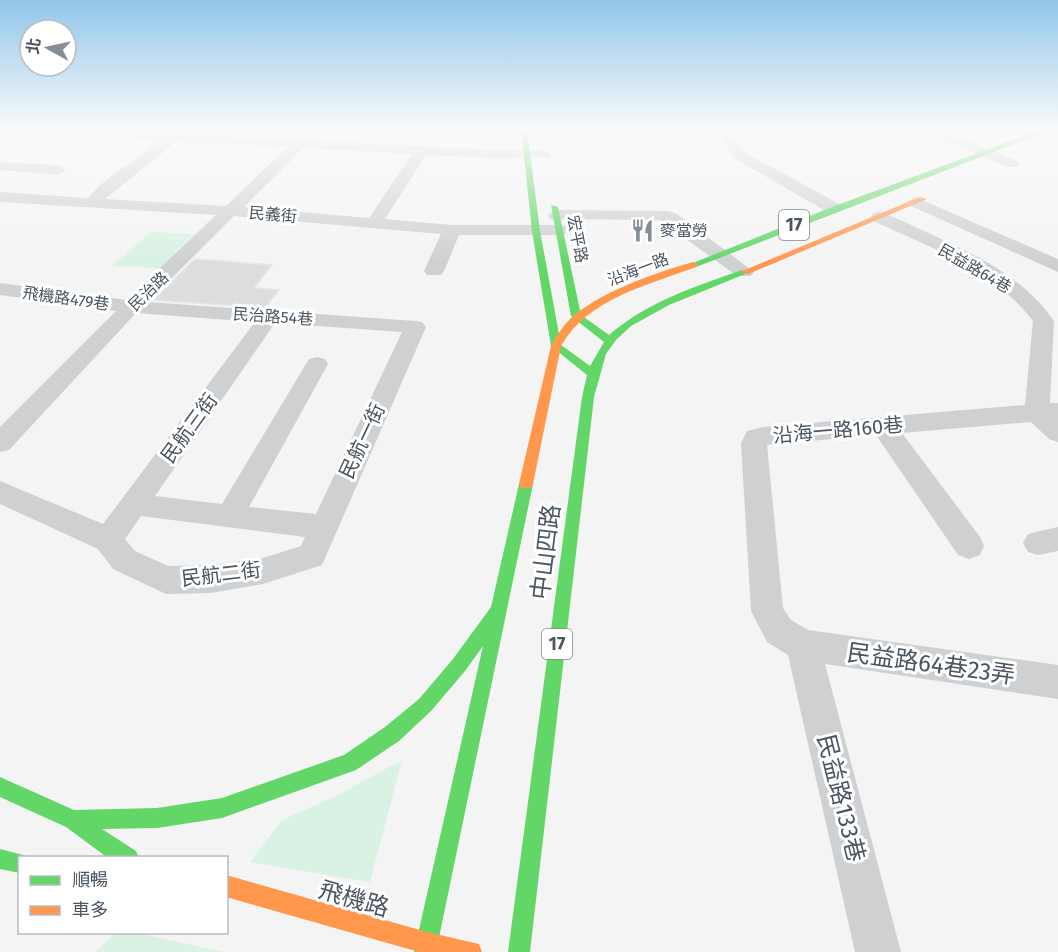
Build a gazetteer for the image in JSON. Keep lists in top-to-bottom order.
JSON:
{
  "streets": {
    "main road": [
      "17",
      "宏平路",
      "沿海一路",
      "中山四路",
      "飛機路"
    ],
    "street": [
      "民義街",
      "民益路64巷",
      "民治路",
      "飛機路479巷",
      "民治路54巷",
      "民航三街",
      "沿海一路160巷",
      "民航一街",
      "民航二街",
      "民益路64巷23弄",
      "民益路133巷"
    ]
  },
  "crossings": [
    ["民義街", "17"],
    ["民義街", "宏平路"],
    ["民義街", "沿海一路"],
    ["民義街", "民治路"],
    ["17", "民益路64巷"],
    ["17", "中山四路"],
    ["宏平路", "沿海一路"],
    ["民益路64巷", "沿海一路160巷"],
    ["沿海一路", "中山四路"],
    ["民治路", "飛機路479巷"],
    ["民治路", "民治路54巷"],
    ["飛機路479巷", "民治路54巷"],
    ["民治路54巷", "民航三街"],
    ["民治路54巷", "民航一街"],
    ["民航三街", "民航二街"],
    ["沿海一路160巷", "民益路64巷23弄"],
    ["沿海一路160巷", "民益路133巷"],
    ["民航一街", "民航二街"],
    ["中山四路", "飛機路"],
    ["民益路64巷23弄", "民益路133巷"]
  ],
  "places": {
    "restaurant": ["麥當勞"]
  },
  "legend": ["順暢", "車多"],
  "north": "left"
}
